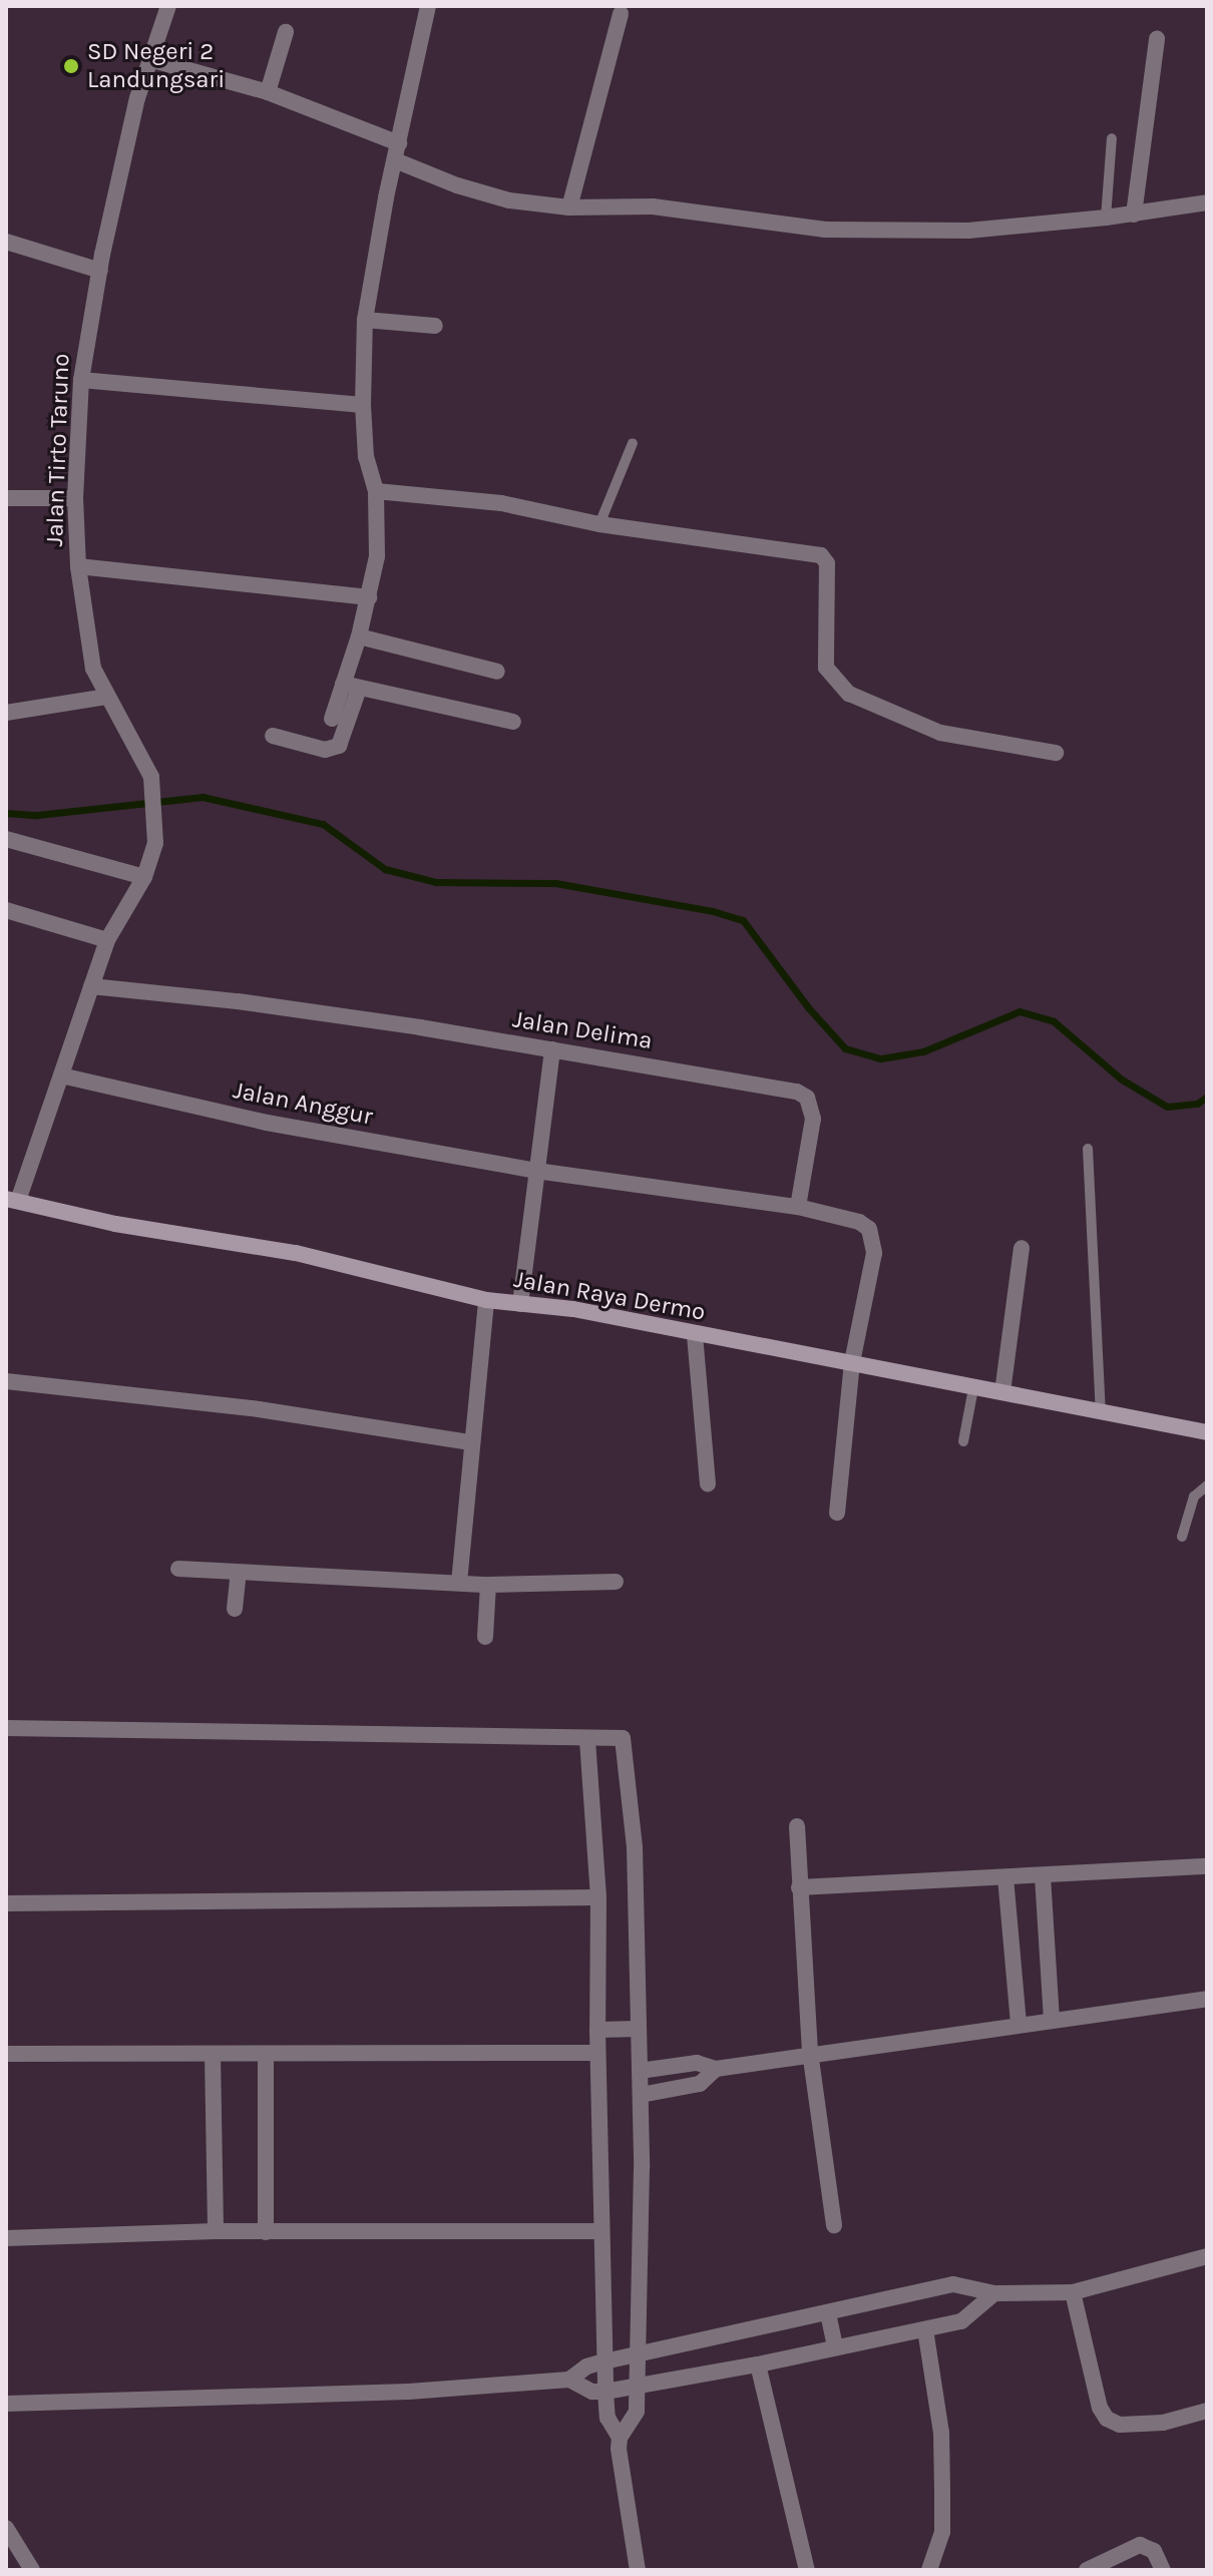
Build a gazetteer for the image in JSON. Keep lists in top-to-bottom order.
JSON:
{
  "streets": {
    "street": [
      "Jalan Tirto Taruno",
      "Jalan Delima",
      "Jalan Anggur",
      "Jalan Raya Dermo"
    ]
  },
  "crossings": [
    ["Jalan Tirto Taruno", "Jalan Delima"],
    ["Jalan Tirto Taruno", "Jalan Anggur"],
    ["Jalan Tirto Taruno", "Jalan Raya Dermo"],
    ["Jalan Delima", "Jalan Anggur"],
    ["Jalan Anggur", "Jalan Raya Dermo"]
  ],
  "places": ["SD Negeri 2 Landungsari"]
}
